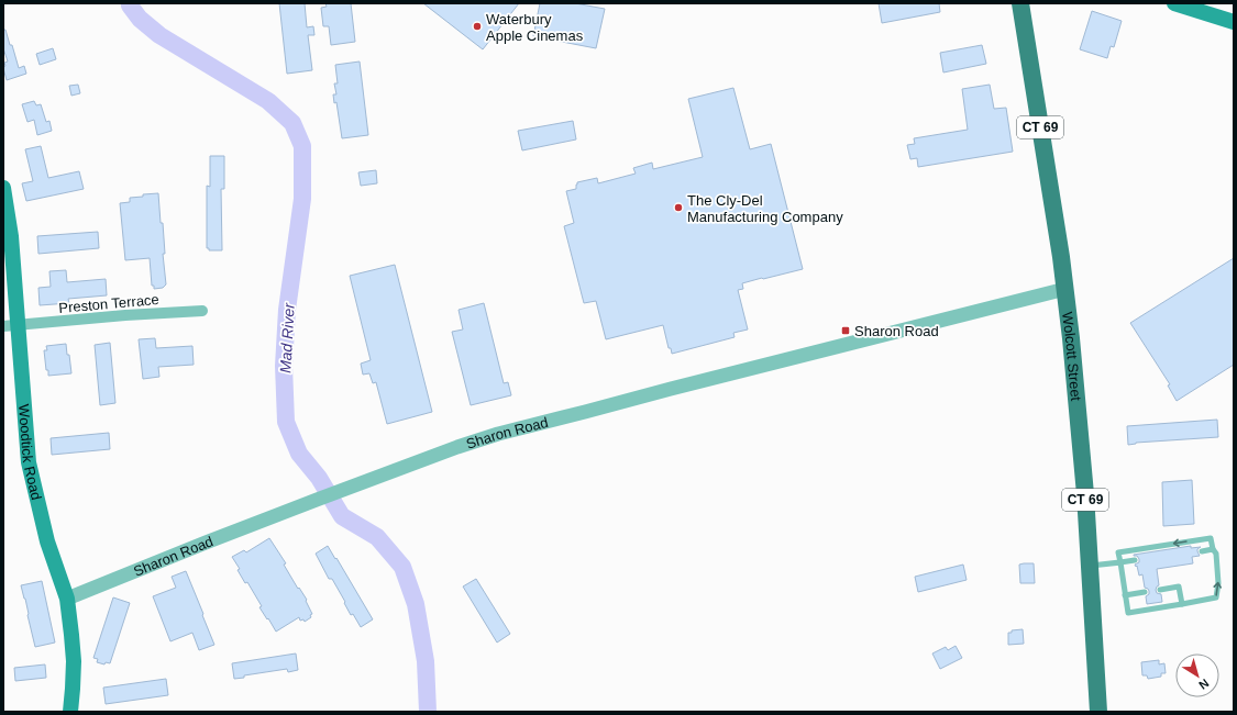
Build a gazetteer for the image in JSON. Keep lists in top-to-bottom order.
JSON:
{
  "streets": {
    "main road": ["CT 69", "Wolcott Street", "Woodtick Road"],
    "street": ["Preston Terrace", "Sharon Road"]
  },
  "crossings": [
    ["Preston Terrace", "Woodtick Road"],
    ["Wolcott Street", "Sharon Road"],
    ["Sharon Road", "Woodtick Road"]
  ],
  "water": ["Mad River"],
  "places": {
    "other": ["Waterbury Apple Cinemas", "The Cly-Del Manufacturing Company"],
    "transit": ["Sharon Road"]
  },
  "north": "bottom right"
}
